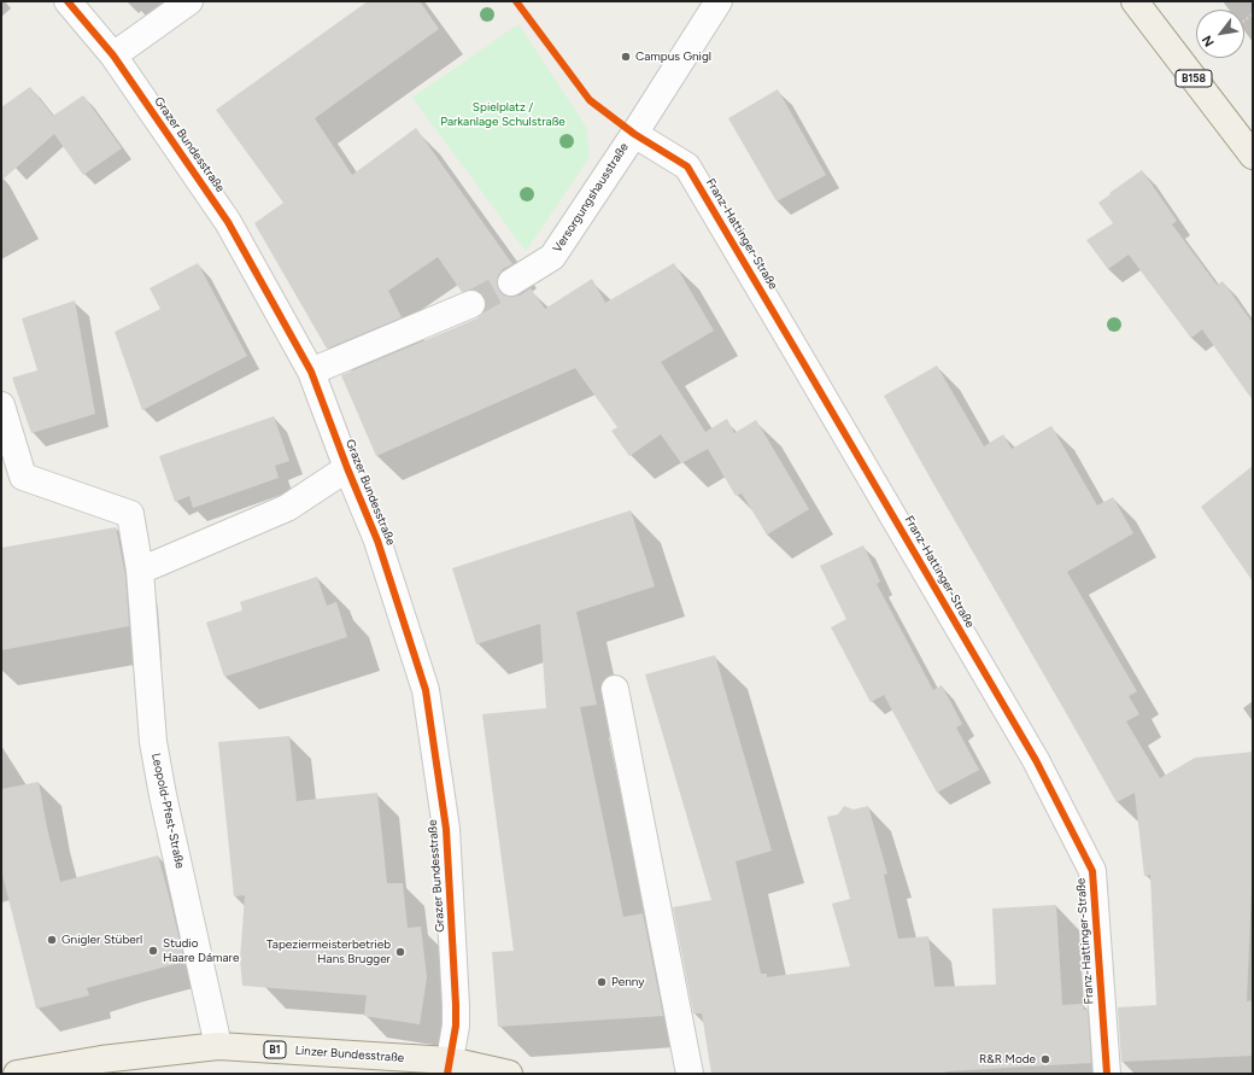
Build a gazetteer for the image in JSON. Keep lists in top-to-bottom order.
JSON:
{
  "streets": {
    "main road": ["B158", "B1", "Linzer Bundesstraße"],
    "street": [
      "Grazer Bundesstraße",
      "Versorgungshausstraße",
      "Franz-Hattinger-Straße",
      "Leopold-Pfest-Straße"
    ]
  },
  "crossings": [
    ["Grazer Bundesstraße", "Linzer Bundesstraße"],
    ["Versorgungshausstraße", "Franz-Hattinger-Straße"],
    ["Leopold-Pfest-Straße", "Linzer Bundesstraße"]
  ],
  "parks": ["Spielplatz / Parkanlage Schulstraße"],
  "places": [
    "Campus Gnigl",
    "Gnigler Stüberl",
    "Studio Haare Dámare",
    "Tapeziermeisterbetrieb Hans Brugger",
    "Penny",
    "R&R Mode"
  ],
  "north": "bottom left"
}
